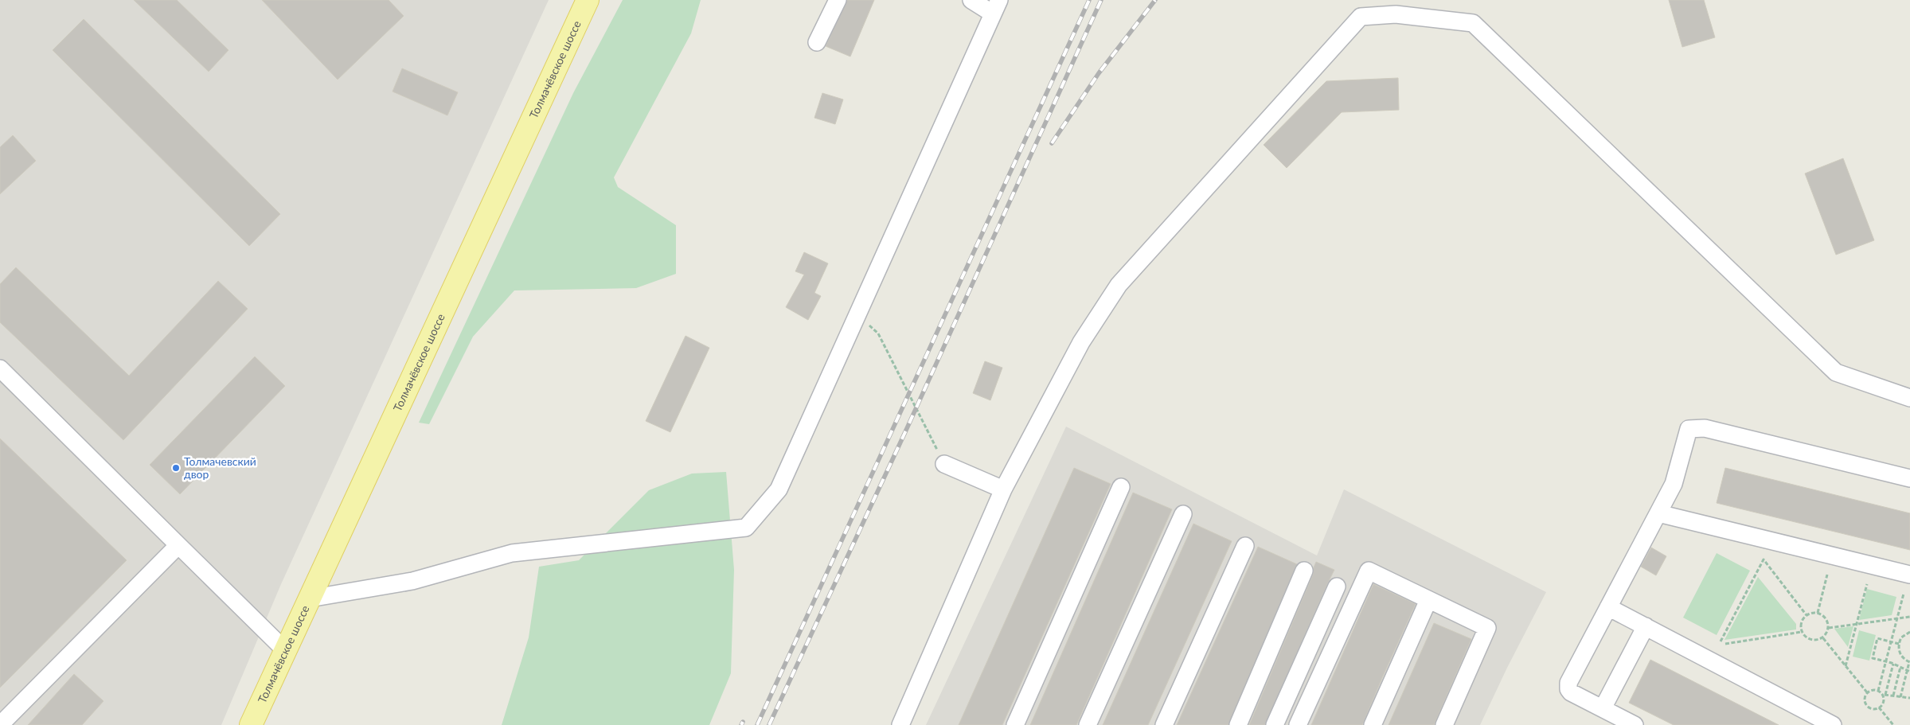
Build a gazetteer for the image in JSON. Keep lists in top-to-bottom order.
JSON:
{
  "streets": {
    "main road": ["Толмачёвское шоссе"]
  },
  "places": ["Толмачевский двор"]
}
